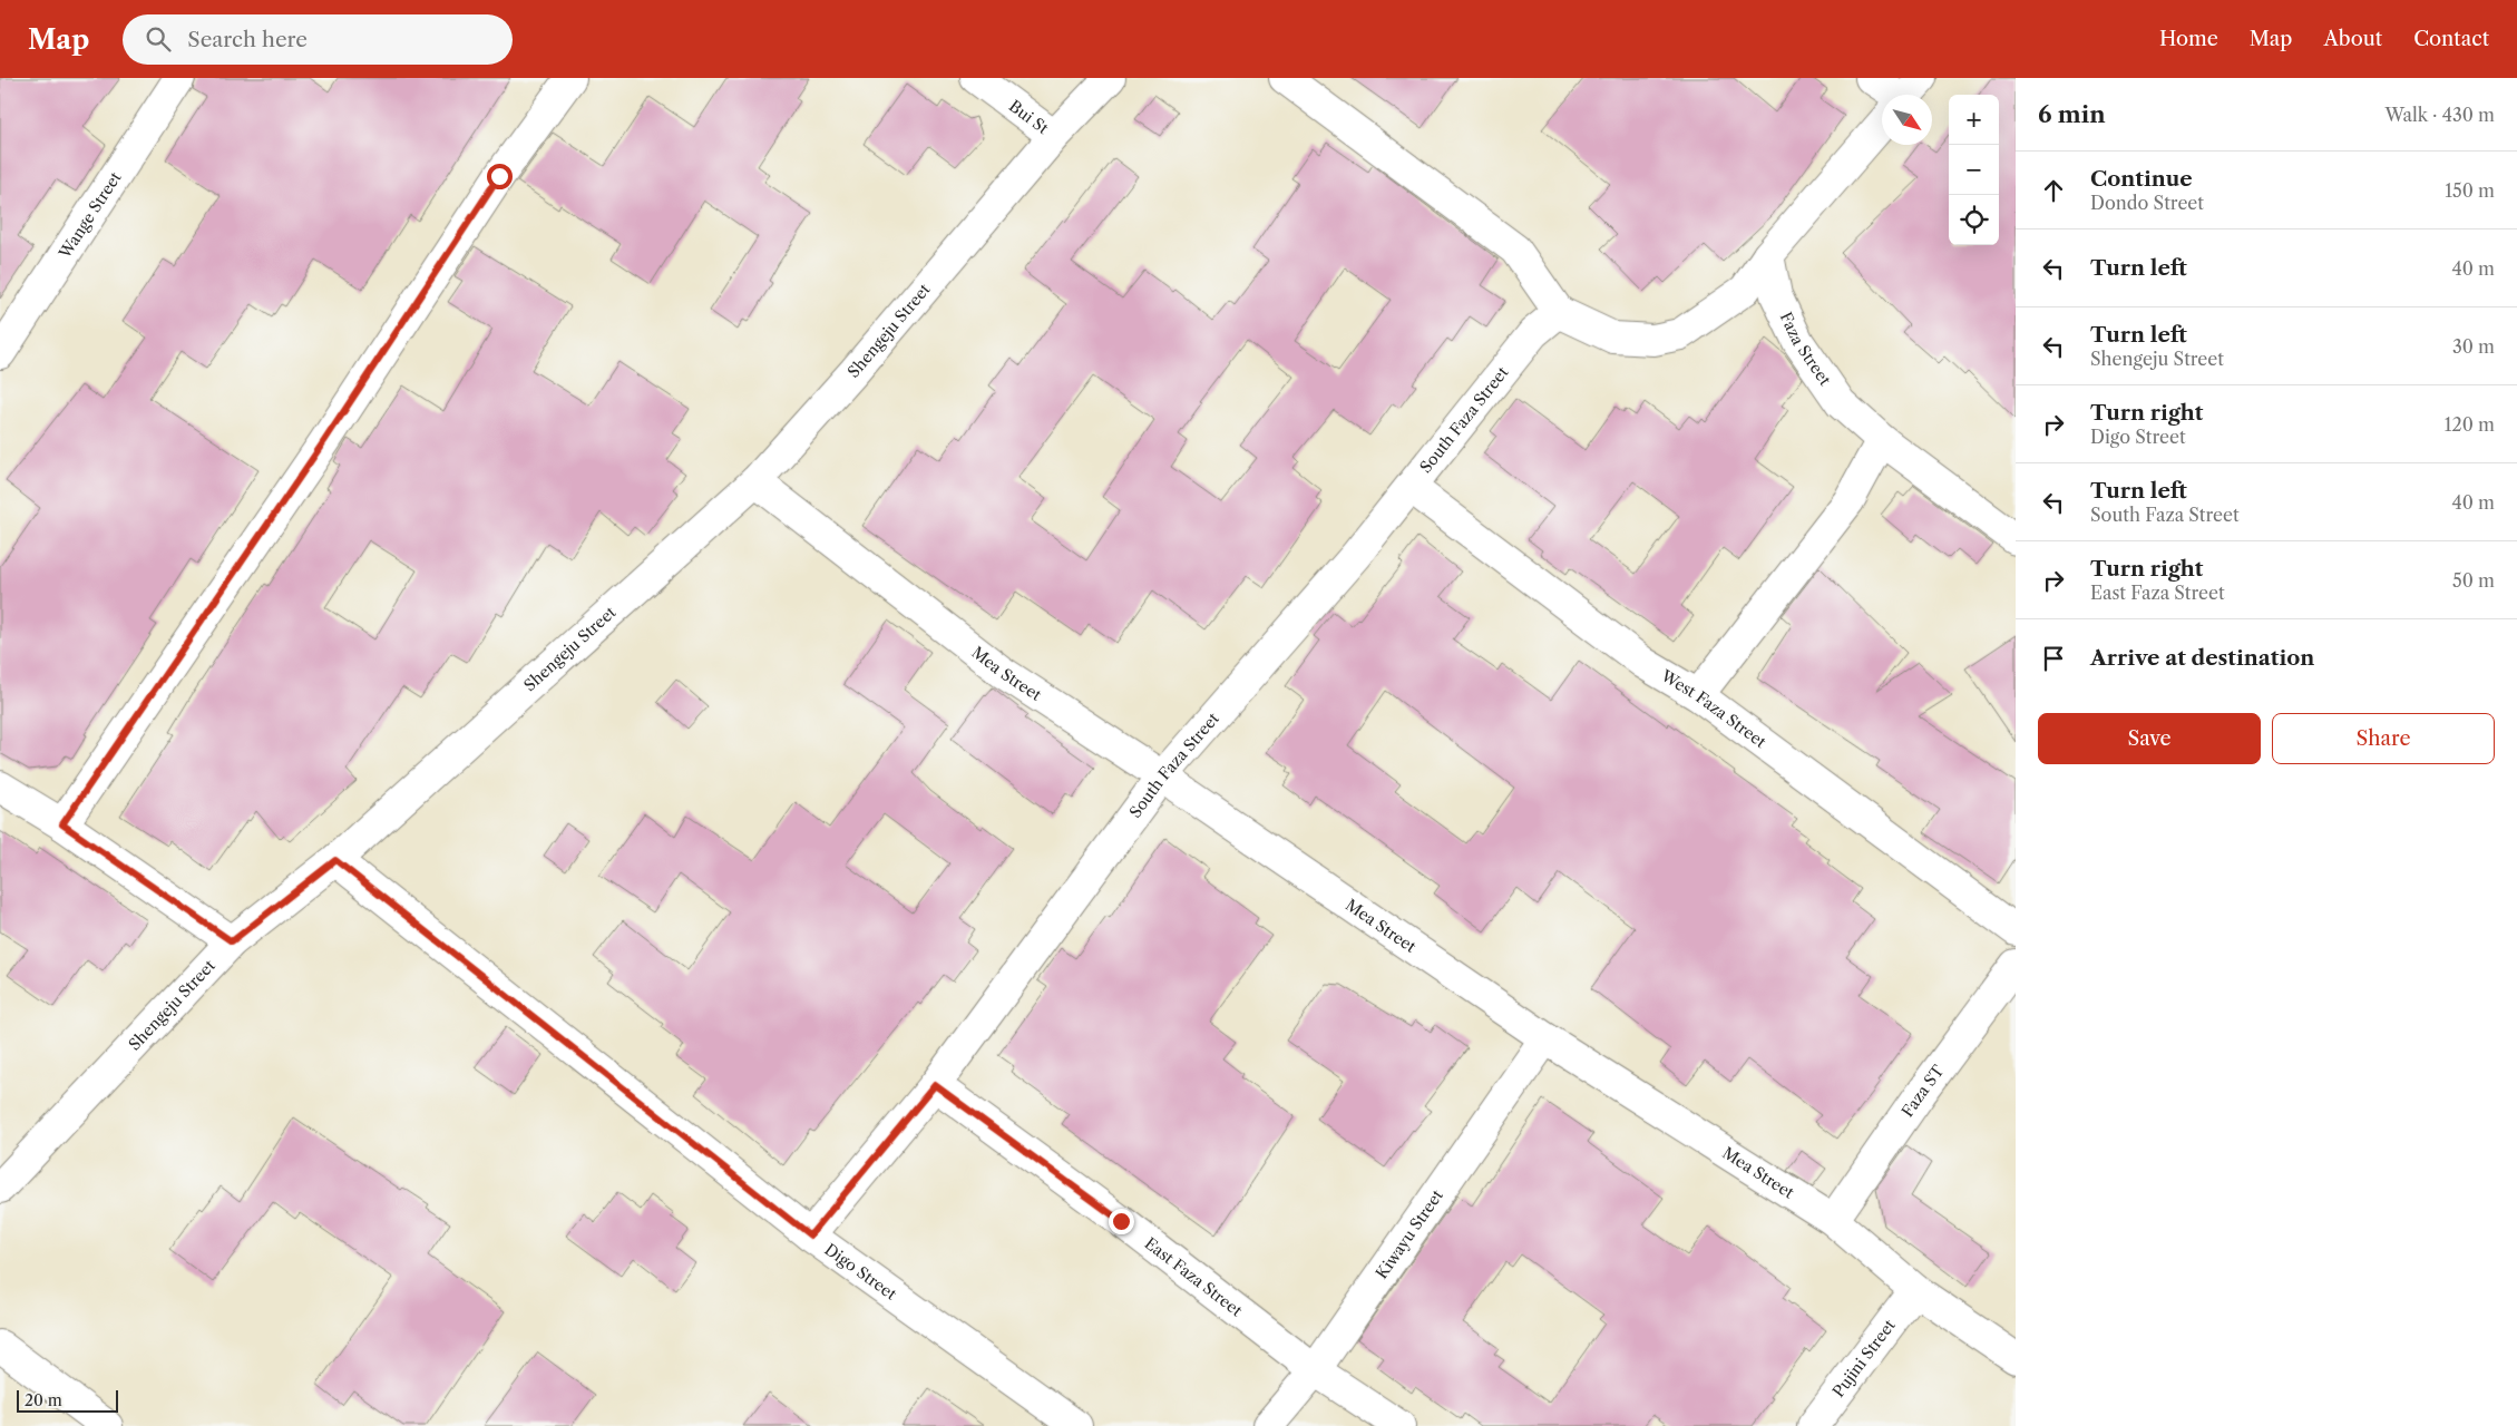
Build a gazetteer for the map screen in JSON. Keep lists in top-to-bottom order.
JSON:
{
  "streets": {
    "street": [
      "Bui St",
      "Wange Street",
      "Shengeju Street",
      "Faza Street",
      "South Faza Street",
      "Mea Street",
      "West Faza Street",
      "Faza ST",
      "Kiwayu Street",
      "Digo Street",
      "East Faza Street",
      "Pujini Street"
    ]
  },
  "crossings": [
    ["Bui St", "Shengeju Street"],
    ["Shengeju Street", "Mea Street"],
    ["Shengeju Street", "Digo Street"],
    ["South Faza Street", "Mea Street"],
    ["South Faza Street", "West Faza Street"],
    ["South Faza Street", "Digo Street"],
    ["South Faza Street", "East Faza Street"],
    ["Mea Street", "Faza ST"],
    ["Mea Street", "Kiwayu Street"],
    ["Mea Street", "Pujini Street"],
    ["Kiwayu Street", "East Faza Street"]
  ],
  "scale_bar": "20 m",
  "north": "bottom right",
  "page": {
    "header": "Map",
    "search": "Search here",
    "nav": [
      "Home",
      "Map",
      "About",
      "Contact"
    ],
    "heading": ["6 min", "Walk · 430 m"],
    "map_buttons": ["+", "−"],
    "list": [
      ["Continue", "Dondo Street", "150 m"],
      ["Turn left", "40 m"],
      ["Turn left", "Shengeju Street", "30 m"],
      ["Turn right", "Digo Street", "120 m"],
      ["Turn left", "South Faza Street", "40 m"],
      ["Turn right", "East Faza Street", "50 m"],
      "Arrive at destination"
    ],
    "buttons": ["Save", "Share"],
    "scale": "20 m"
  }
}
